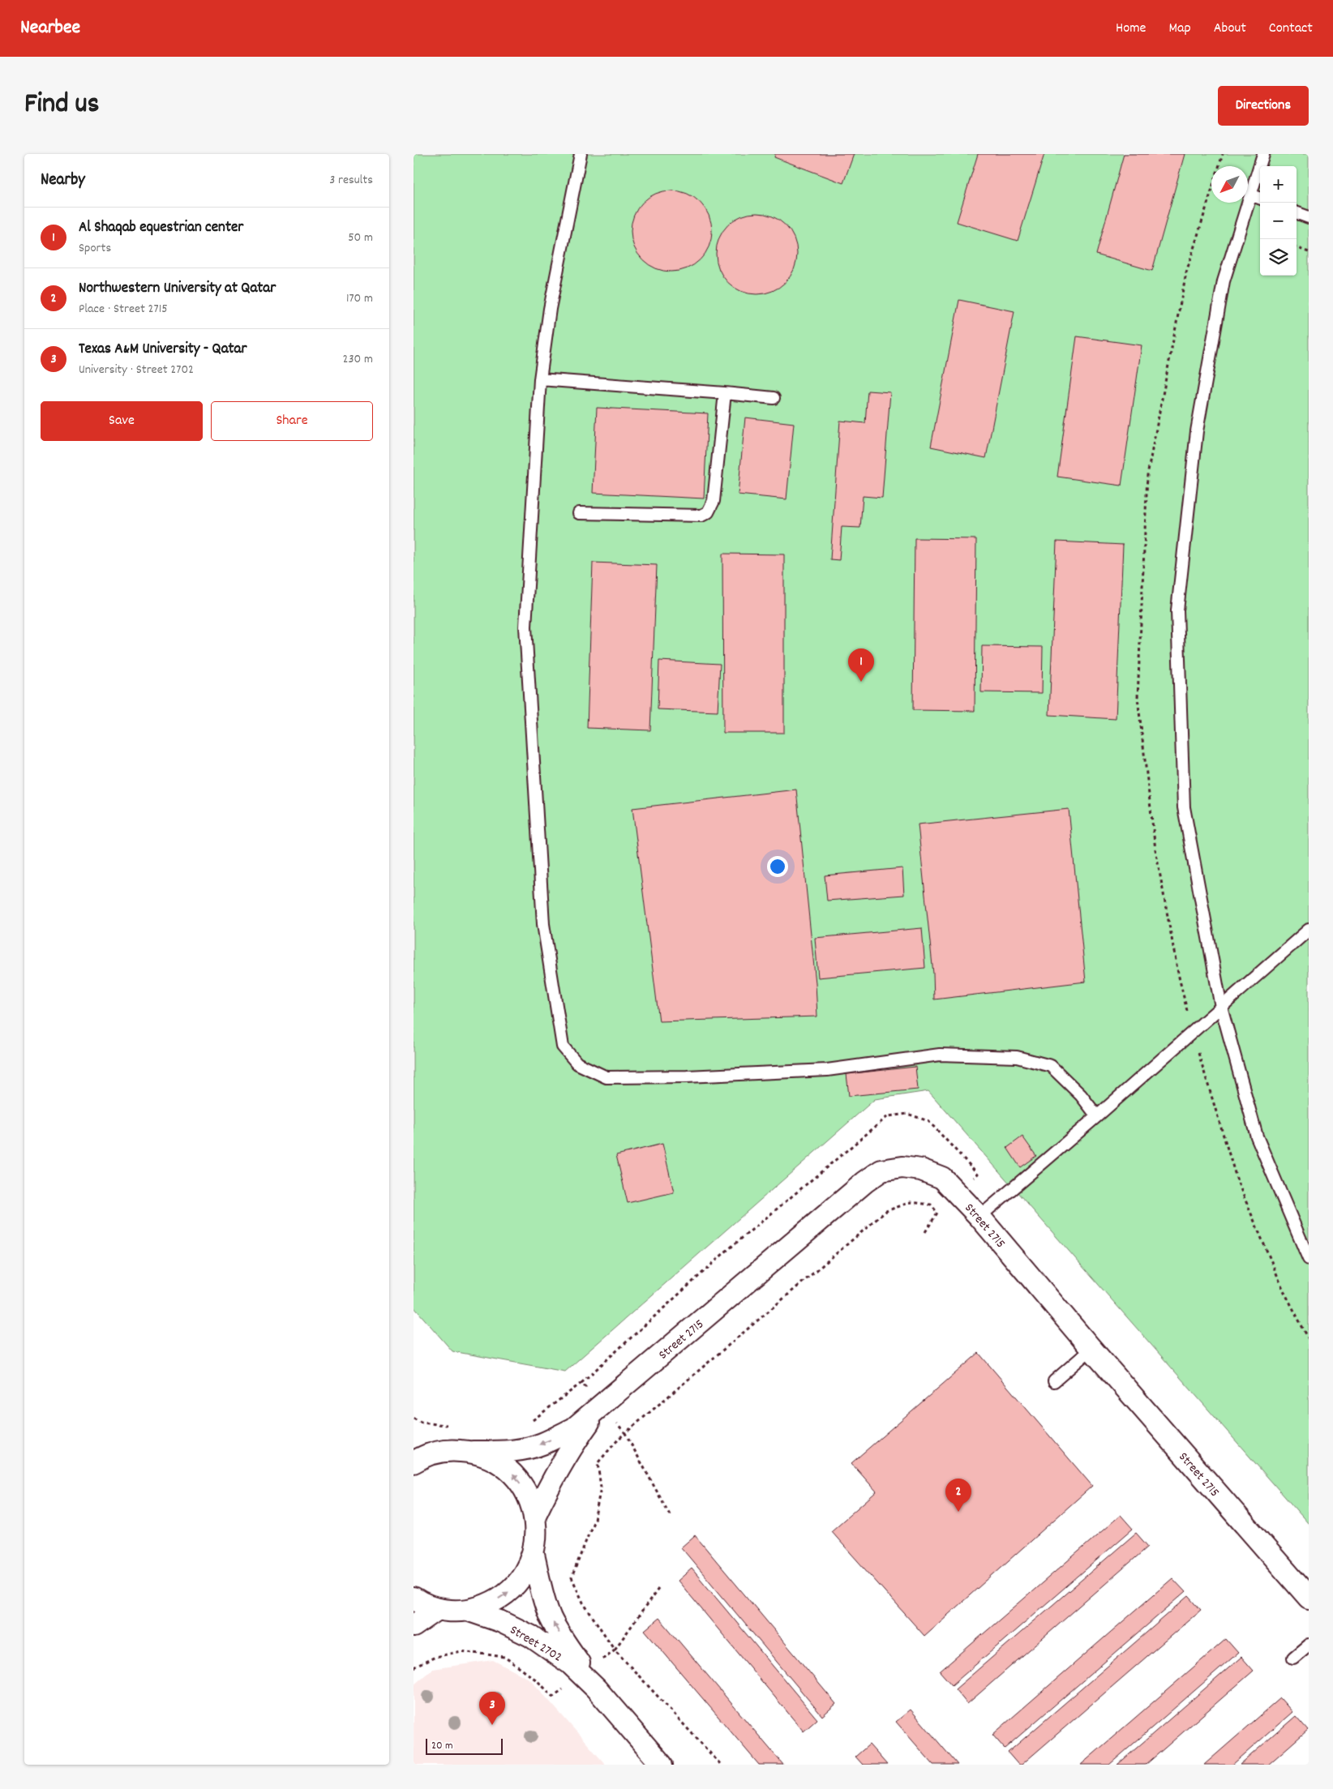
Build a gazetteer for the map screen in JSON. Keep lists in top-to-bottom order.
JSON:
{
  "streets": {
    "street": ["Street 2715", "Street 2702"]
  },
  "one_way": ["Street 2702"],
  "scale_bar": "20 m",
  "north": "bottom left",
  "page": {
    "header": "Nearbee",
    "nav": [
      "Home",
      "Map",
      "About",
      "Contact"
    ],
    "title": "Find us",
    "buttons": [
      "Directions",
      ["Save", "Share"]
    ],
    "heading": ["Nearby", "3 results"],
    "map_buttons": ["+", "−"],
    "list": [
      {
        "mark": "1",
        "name": "Al Shaqab equestrian center",
        "note": "Sports",
        "value": "50 m"
      },
      {
        "mark": "2",
        "name": "Northwestern University at Qatar",
        "note": "Place · Street 2715",
        "value": "170 m"
      },
      {
        "mark": "3",
        "name": "Texas A&M University - Qatar",
        "note": "University · Street 2702",
        "value": "230 m"
      }
    ],
    "pins": ["1", "2", "3"],
    "scale": "20 m"
  }
}
